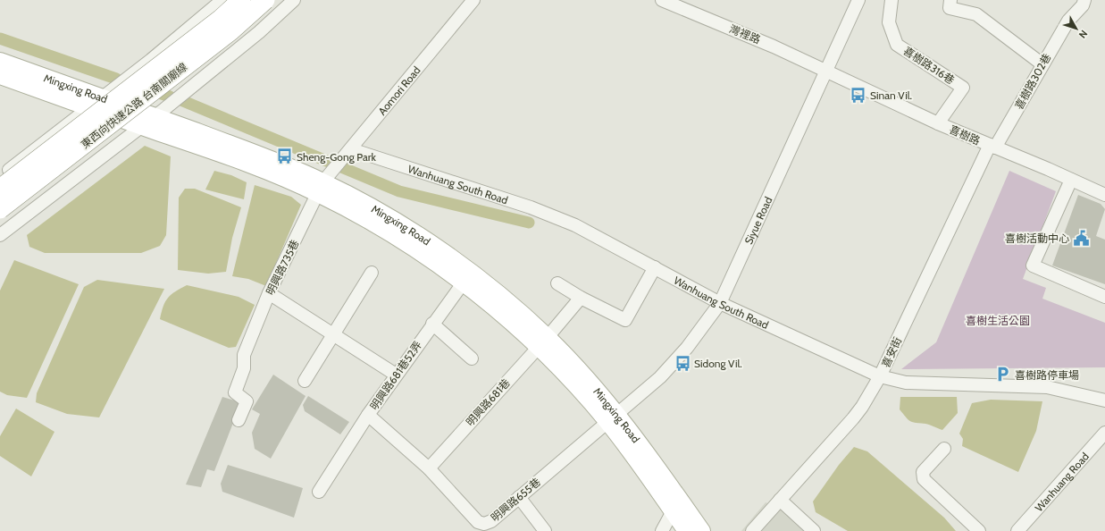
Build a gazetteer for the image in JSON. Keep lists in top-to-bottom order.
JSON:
{
  "streets": {
    "highway": ["東西向快速公路 台南關廟線"],
    "main road": ["Mingxing Road"],
    "street": [
      "灣裡路",
      "喜樹路316巷",
      "喜樹路302巷",
      "Aomori Road",
      "喜樹路",
      "Wanhuang South Road",
      "Siyue Road",
      "明興路735巷",
      "喜安街",
      "明興路681巷52弄",
      "明興路681巷",
      "Wanhuang Road",
      "明興路655巷"
    ]
  },
  "crossings": [
    ["灣裡路", "喜樹路"],
    ["灣裡路", "Siyue Road"],
    ["喜樹路316巷", "喜樹路"],
    ["喜樹路302巷", "喜樹路"],
    ["喜樹路302巷", "喜安街"],
    ["Mingxing Road", "Aomori Road"],
    ["Mingxing Road", "Siyue Road"],
    ["Mingxing Road", "明興路735巷"],
    ["Mingxing Road", "明興路681巷52弄"],
    ["Mingxing Road", "明興路681巷"],
    ["Mingxing Road", "明興路655巷"],
    ["Aomori Road", "Wanhuang South Road"],
    ["Aomori Road", "明興路735巷"],
    ["喜樹路", "Siyue Road"],
    ["喜樹路", "喜安街"],
    ["Wanhuang South Road", "Siyue Road"],
    ["Wanhuang South Road", "喜安街"],
    ["Siyue Road", "明興路655巷"],
    ["明興路681巷52弄", "明興路681巷"],
    ["明興路681巷52弄", "明興路655巷"],
    ["明興路681巷", "明興路655巷"]
  ],
  "parks": ["喜樹生活公園"],
  "places": {
    "bus stop": ["Sinan Vil.", "Sheng-Gong Park", "Sidong Vil."],
    "public building": ["喜樹活動中心"],
    "parking": ["喜樹路停車場"]
  },
  "north": "bottom right"
}
